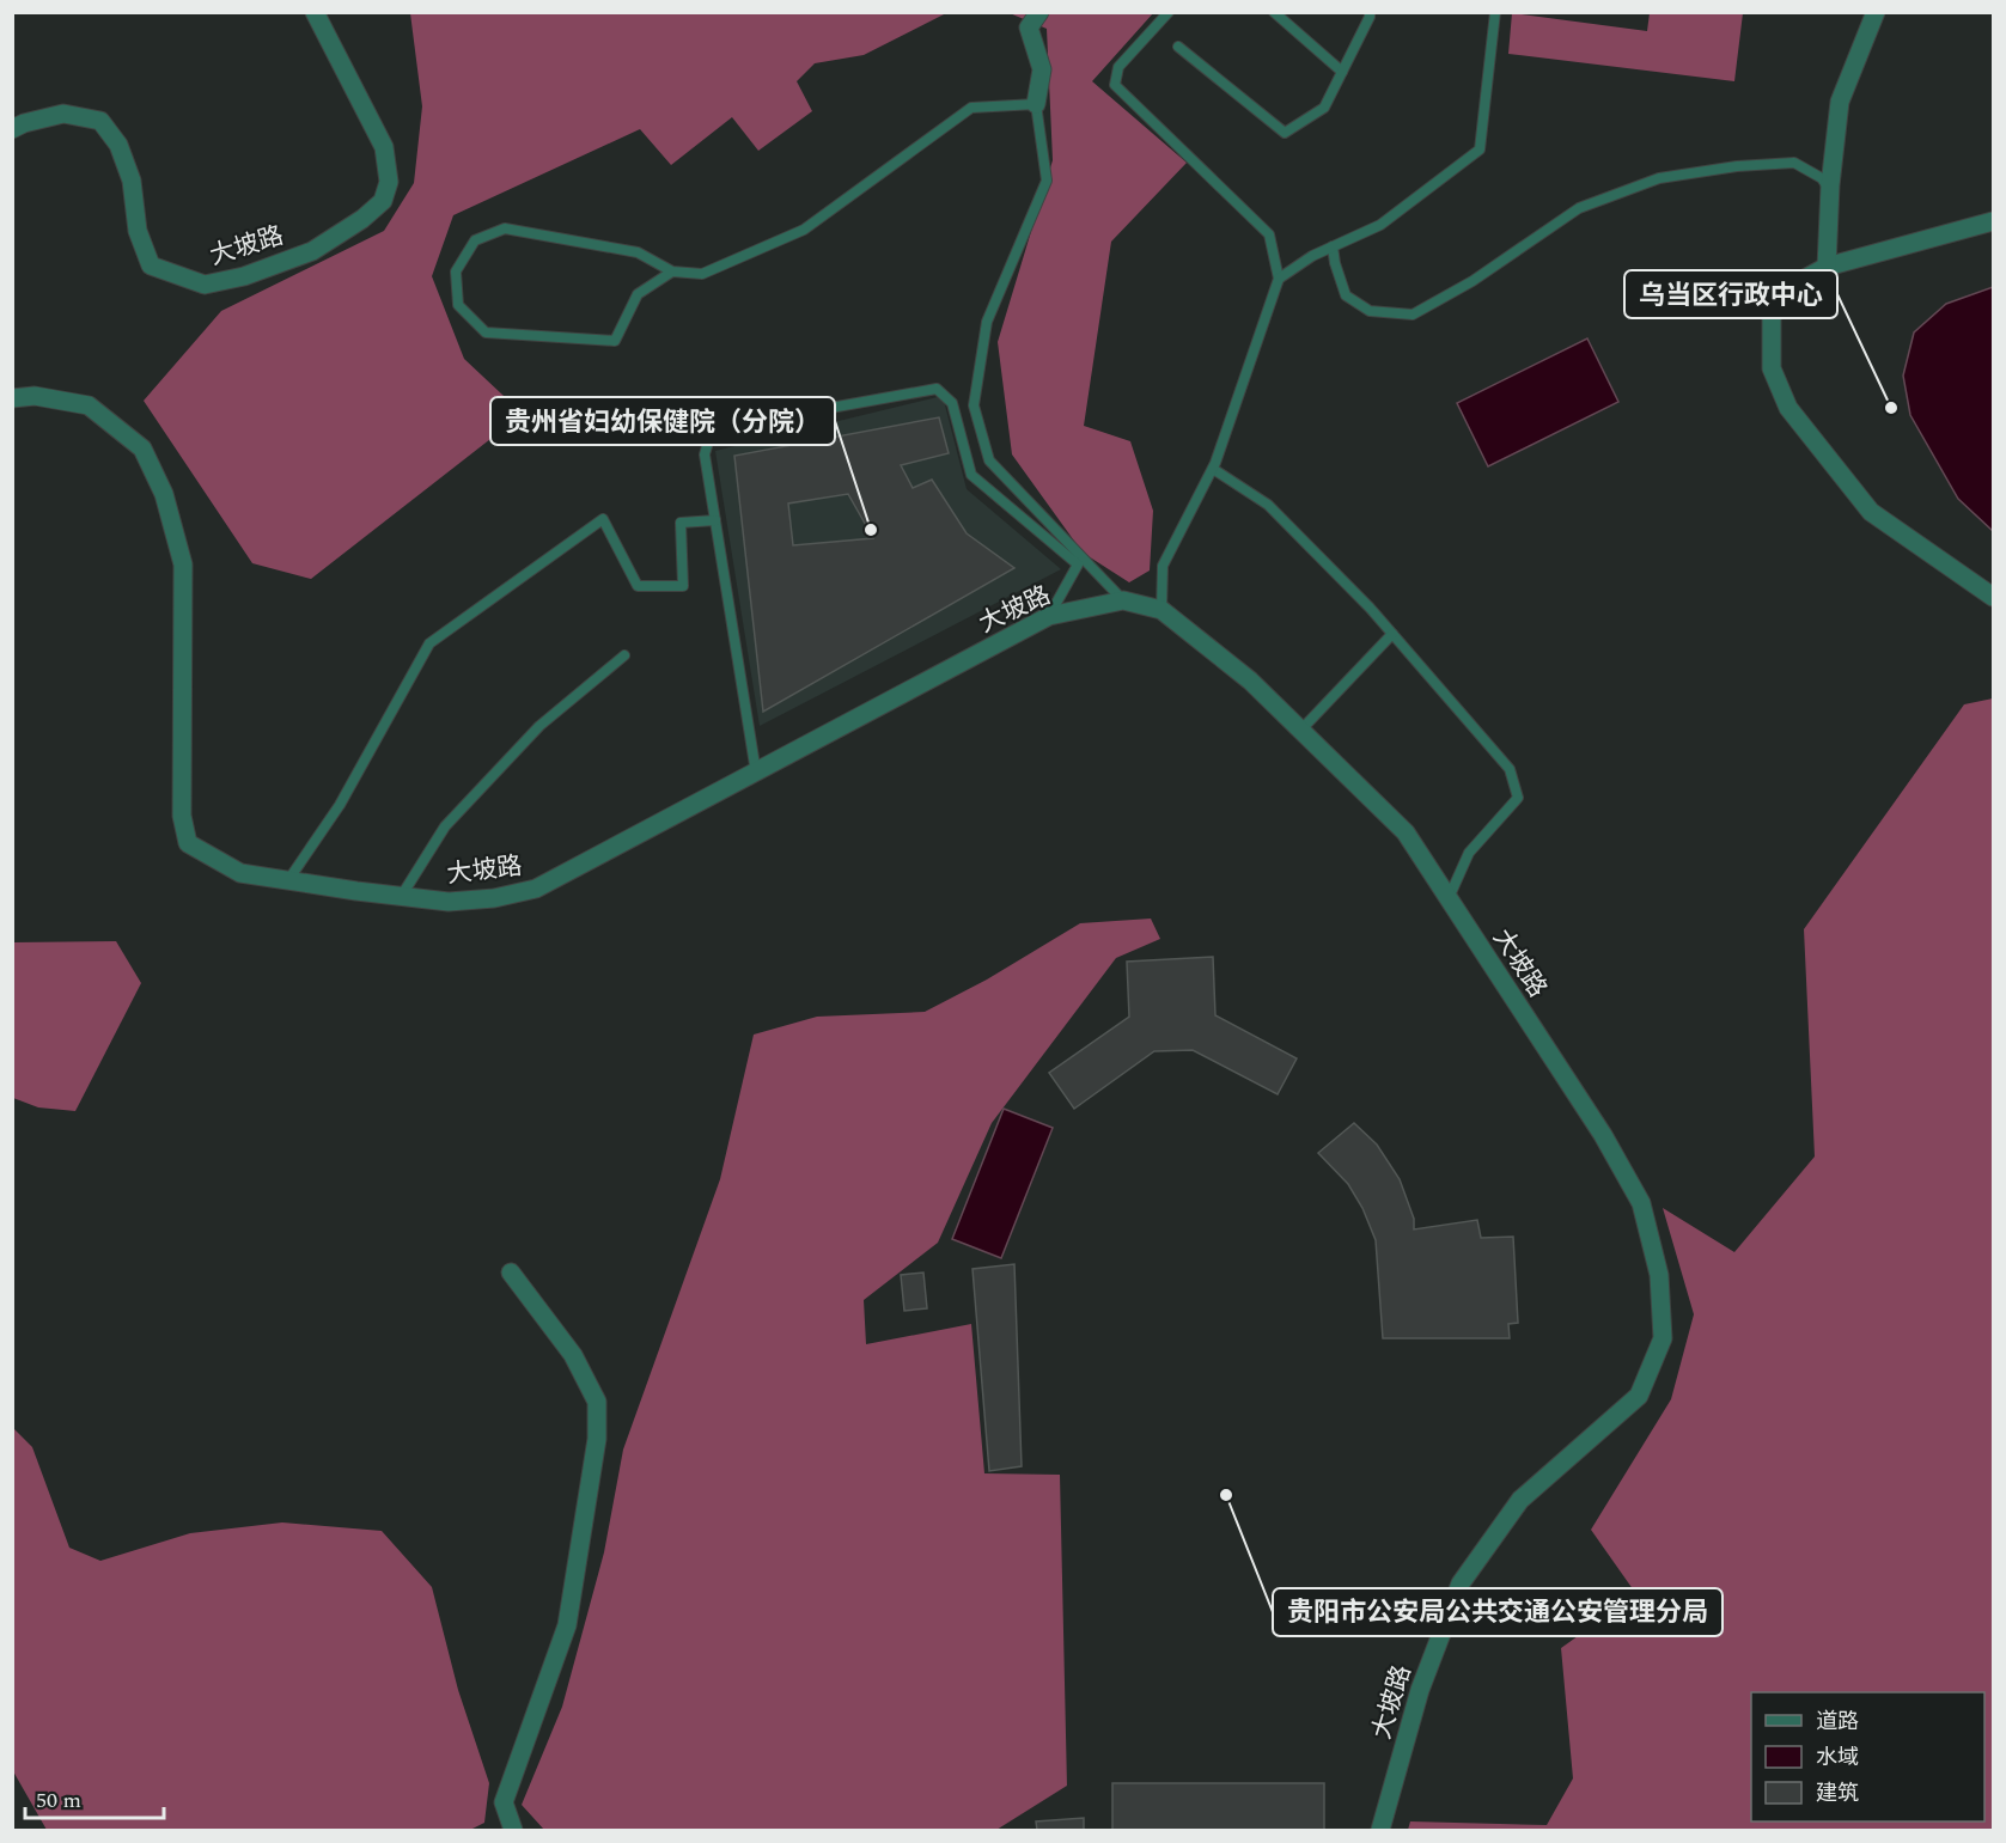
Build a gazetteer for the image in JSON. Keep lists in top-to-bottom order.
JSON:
{
  "streets": {
    "street": ["大坡路"]
  },
  "places": ["乌当区行政中心", "贵州省妇幼保健院（分院）", "贵阳市公安局公共交通公安管理分局"],
  "legend": ["道路", "水域", "建筑"],
  "scale_bar": "50 m"
}
